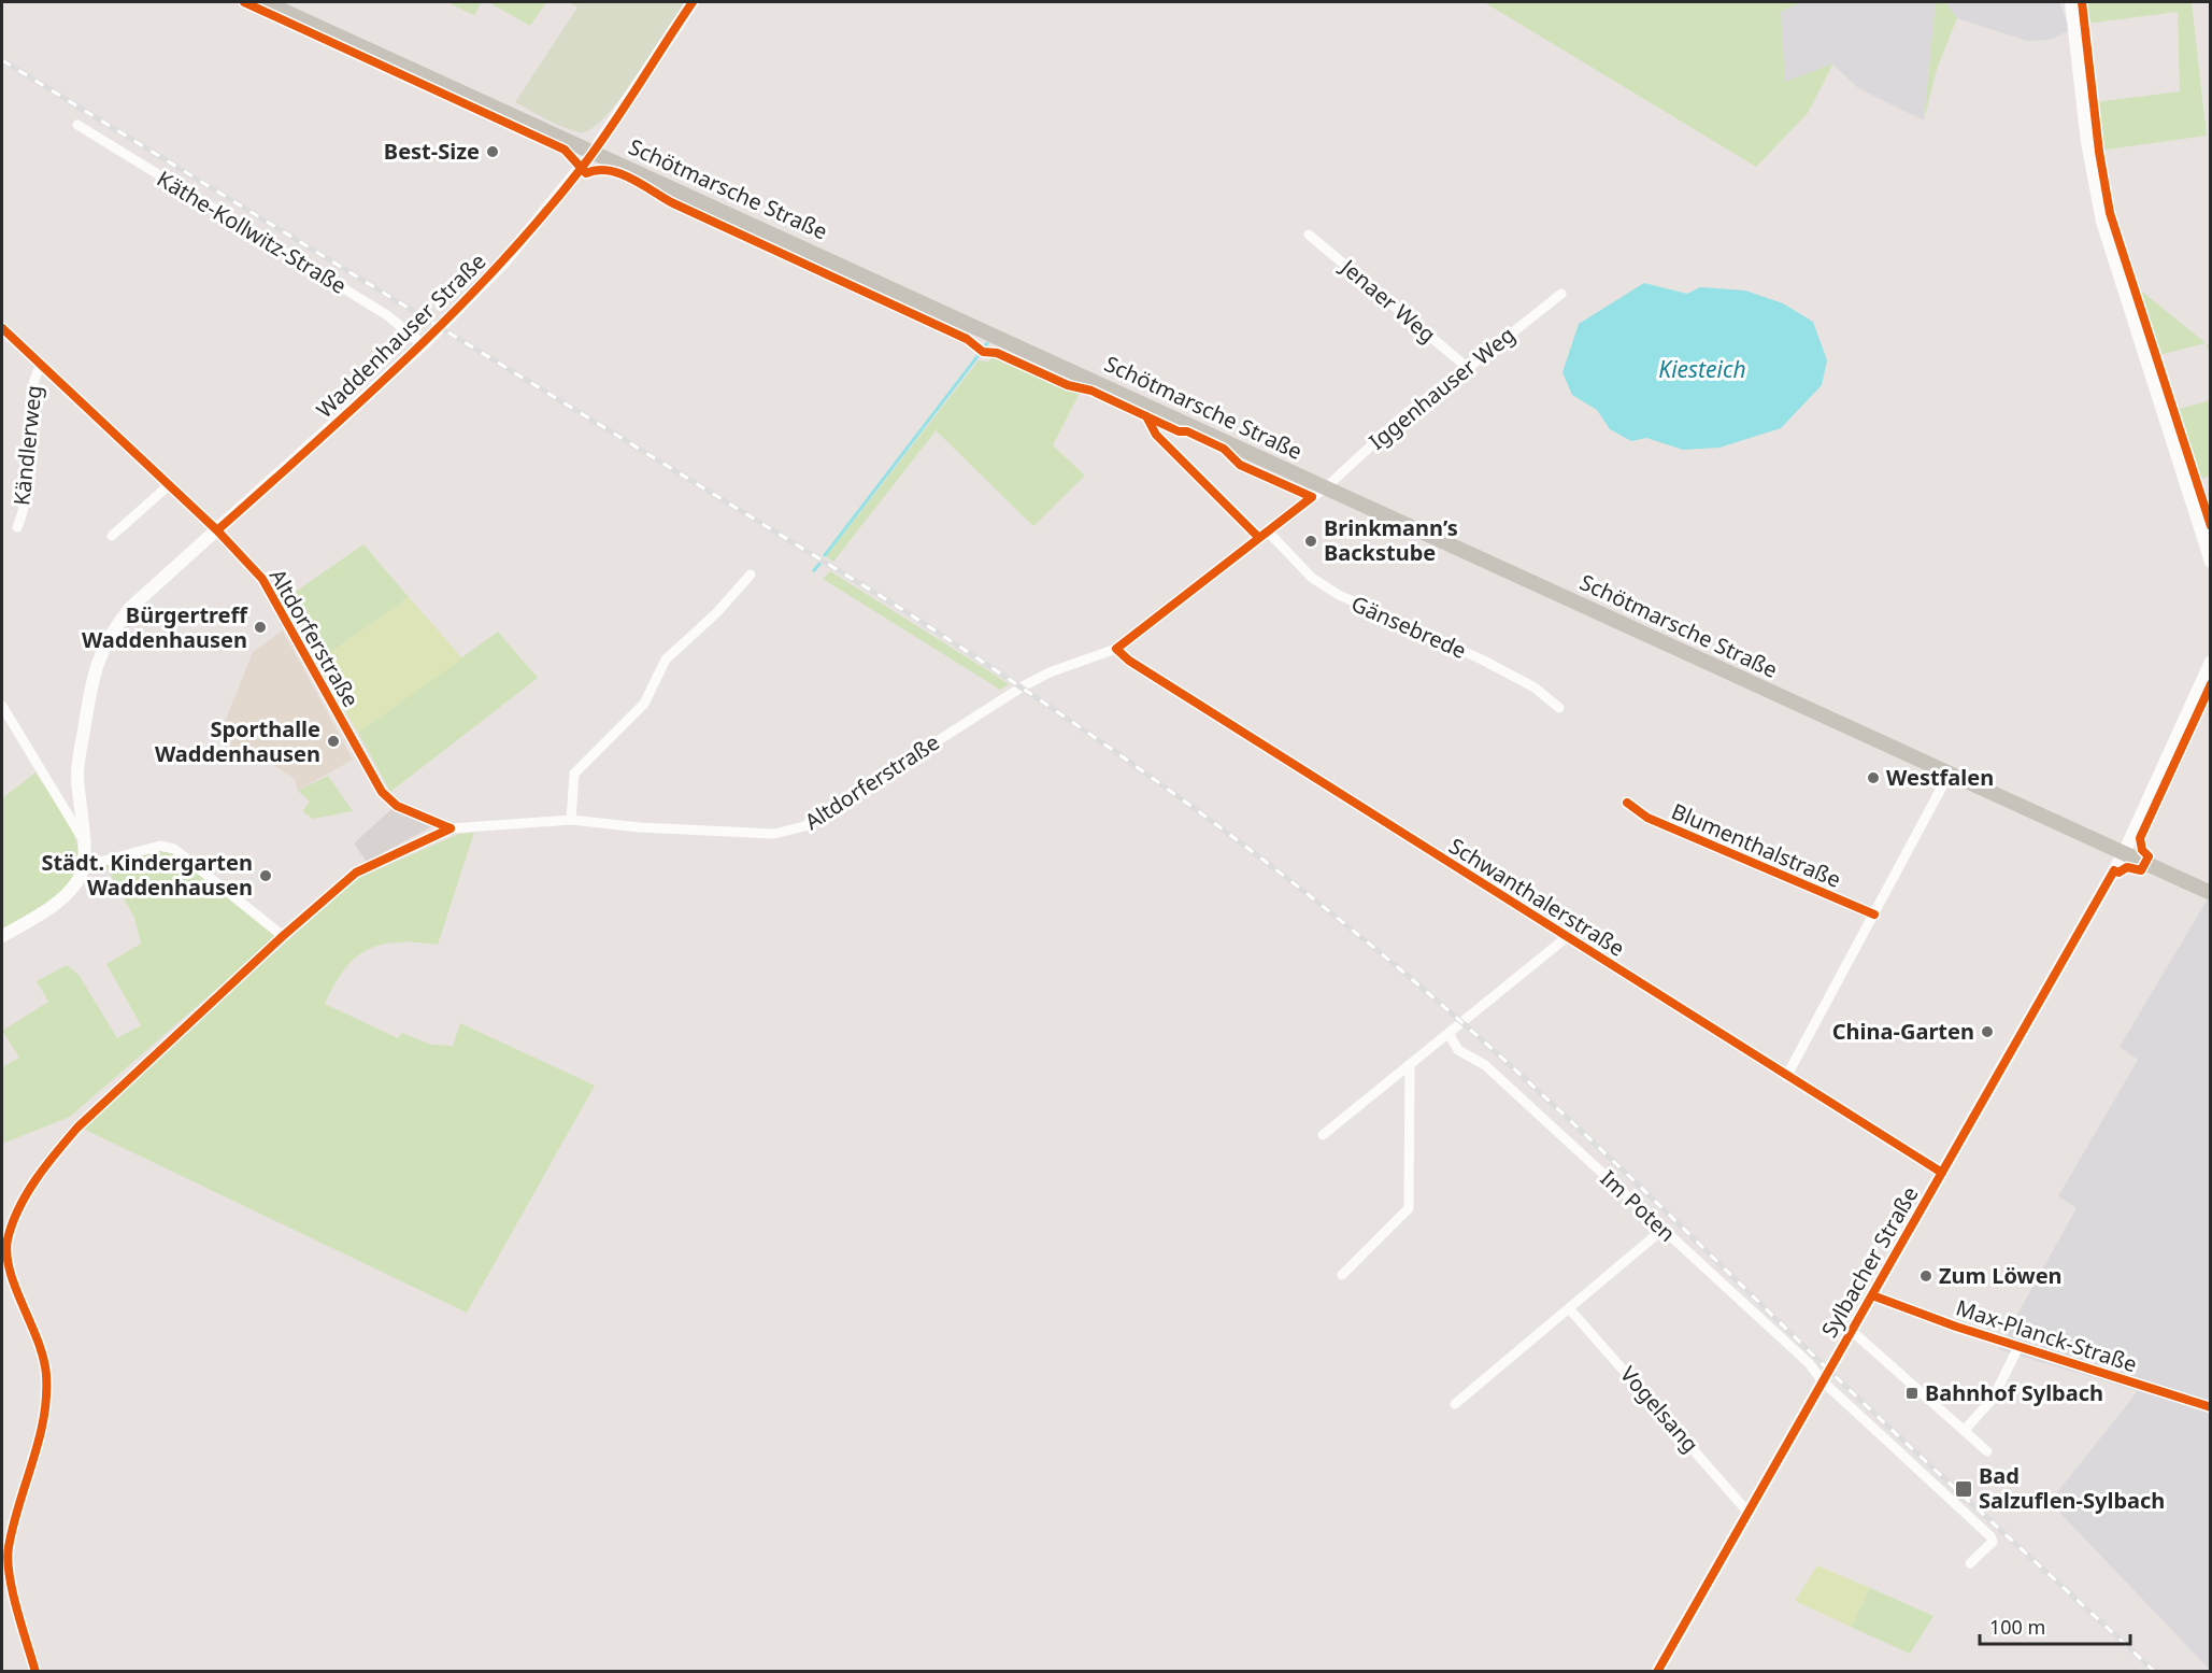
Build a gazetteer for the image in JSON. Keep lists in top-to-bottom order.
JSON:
{
  "streets": {
    "main road": ["Schötmarsche Straße", "Waddenhauser Straße", "Sylbacher Straße"],
    "street": [
      "Käthe-Kollwitz-Straße",
      "Jenaer Weg",
      "Iggenhauser Weg",
      "Kändlerweg",
      "Gänsebrede",
      "Altdorferstraße",
      "Blumenthalstraße",
      "Schwanthalerstraße",
      "Im Poten",
      "Max-Planck-Straße",
      "Vogelsang"
    ]
  },
  "crossings": [
    ["Schötmarsche Straße", "Waddenhauser Straße"],
    ["Schötmarsche Straße", "Iggenhauser Weg"],
    ["Schötmarsche Straße", "Altdorferstraße"],
    ["Schötmarsche Straße", "Sylbacher Straße"],
    ["Käthe-Kollwitz-Straße", "Waddenhauser Straße"],
    ["Jenaer Weg", "Iggenhauser Weg"],
    ["Waddenhauser Straße", "Altdorferstraße"],
    ["Iggenhauser Weg", "Altdorferstraße"],
    ["Kändlerweg", "Altdorferstraße"],
    ["Gänsebrede", "Altdorferstraße"],
    ["Altdorferstraße", "Schwanthalerstraße"],
    ["Schwanthalerstraße", "Sylbacher Straße"],
    ["Im Poten", "Sylbacher Straße"],
    ["Sylbacher Straße", "Max-Planck-Straße"],
    ["Sylbacher Straße", "Vogelsang"]
  ],
  "water": ["Kiesteich"],
  "places": {
    "other": [
      "Best-Size",
      "Brinkmann’s Backstube",
      "Bürgertreff Waddenhausen",
      "Sporthalle Waddenhausen",
      "Westfalen",
      "Städt. Kindergarten Waddenhausen",
      "China-Garten",
      "Zum Löwen"
    ],
    "transit": ["Bahnhof Sylbach", "Bad Salzuflen-Sylbach"]
  },
  "scale_bar": "100 m"
}
